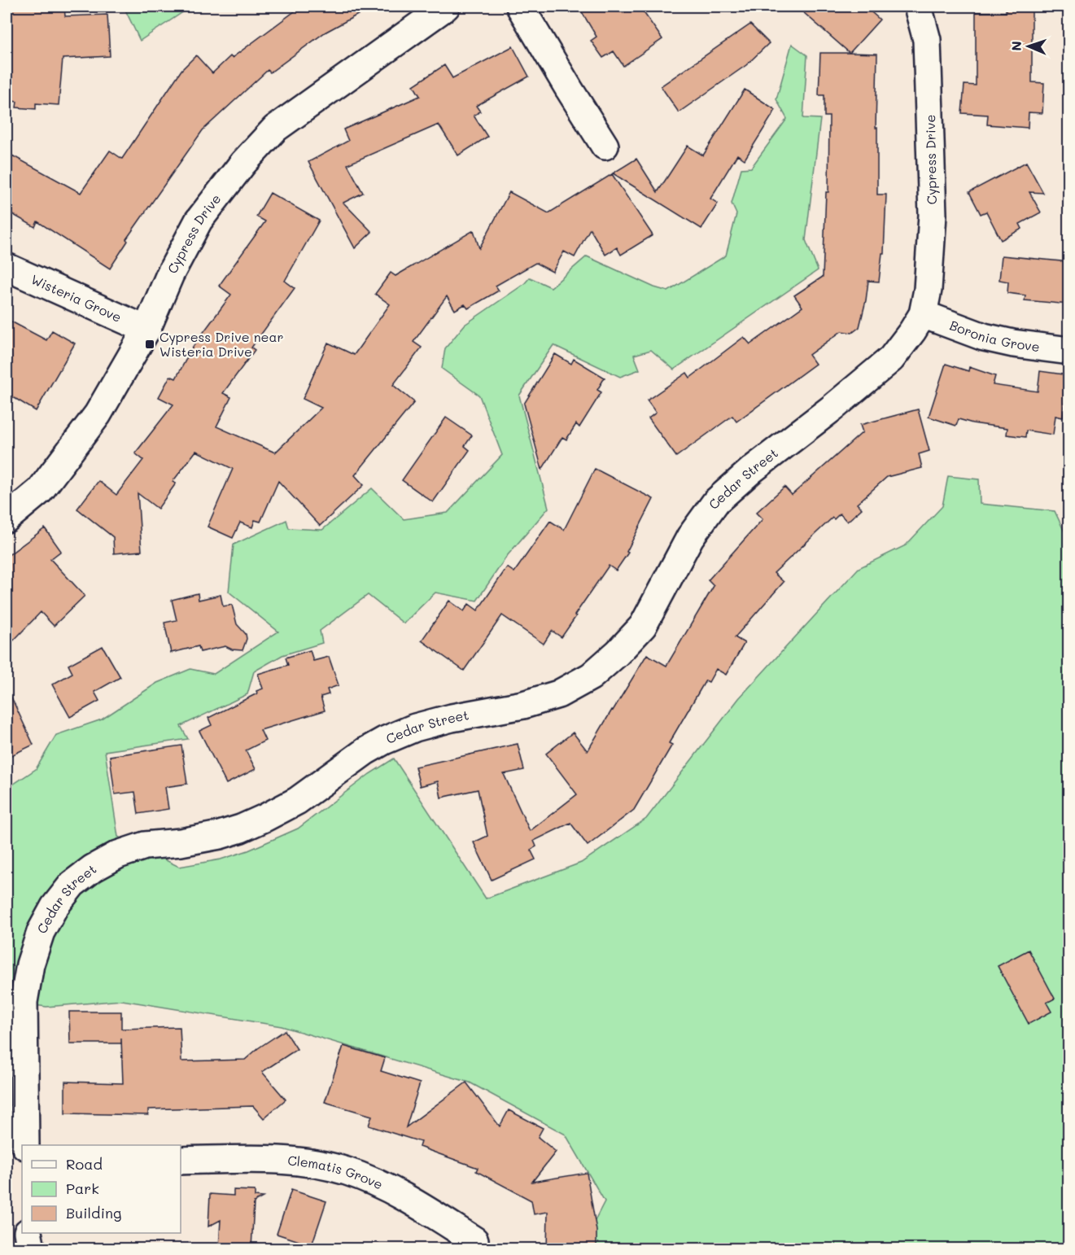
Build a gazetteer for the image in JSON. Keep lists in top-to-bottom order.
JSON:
{
  "streets": {
    "street": [
      "Cypress Drive",
      "Wisteria Grove",
      "Boronia Grove",
      "Cedar Street",
      "Clematis Grove"
    ]
  },
  "crossings": [
    ["Cypress Drive", "Wisteria Grove"],
    ["Cypress Drive", "Boronia Grove"],
    ["Cypress Drive", "Cedar Street"],
    ["Boronia Grove", "Cedar Street"]
  ],
  "places": {
    "transit": ["Cypress Drive near Wisteria Drive"]
  },
  "legend": ["Road", "Park", "Building"],
  "north": "left"
}
